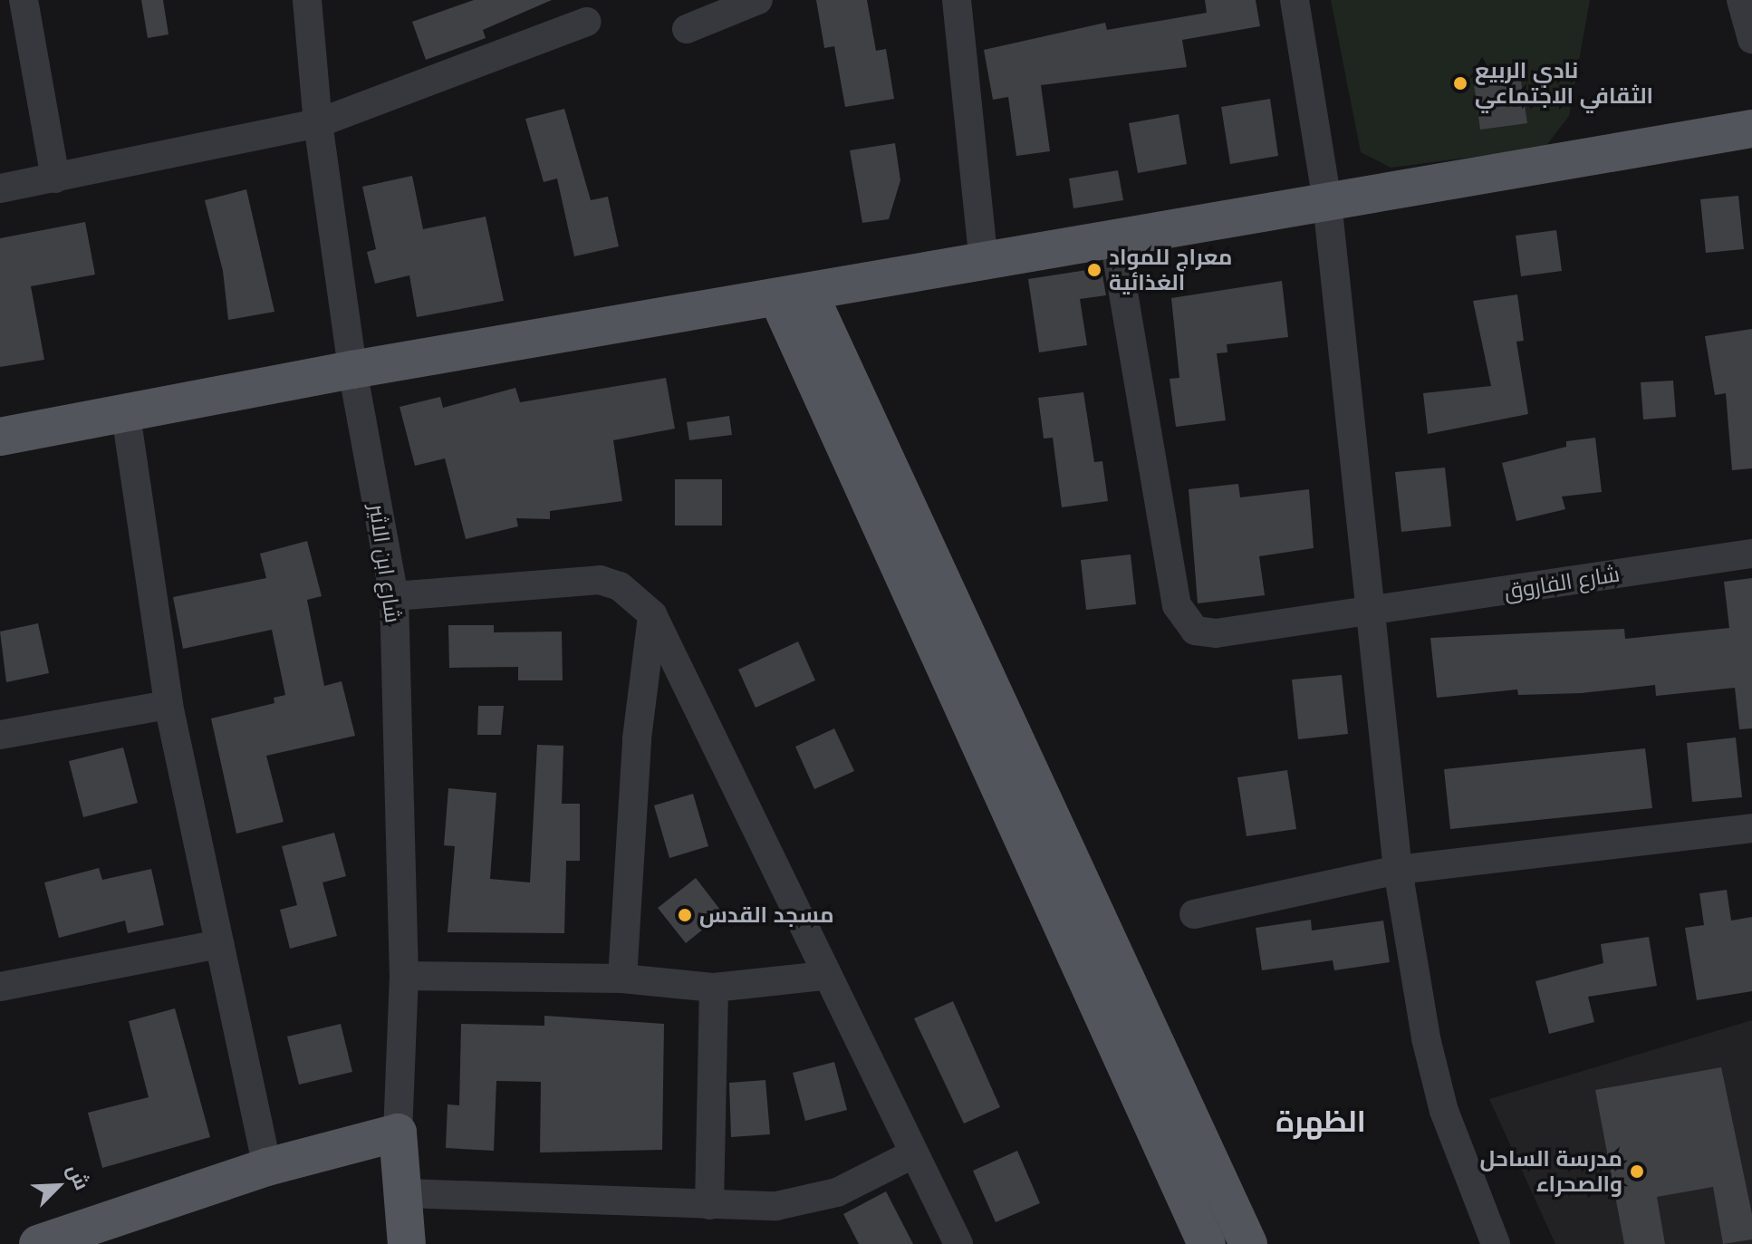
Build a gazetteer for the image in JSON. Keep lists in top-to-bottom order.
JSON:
{
  "streets": {
    "street": ["شارع ابن الاثير", "شارع الفاروق"]
  },
  "districts": ["الظهرة"],
  "places": [
    "نادي الربيع الثقافي الاجتماعي",
    "معراج للمواد الغذائية",
    "مسجد القدس",
    "مدرسة الساحل والصحراء"
  ],
  "north": "top right"
}
